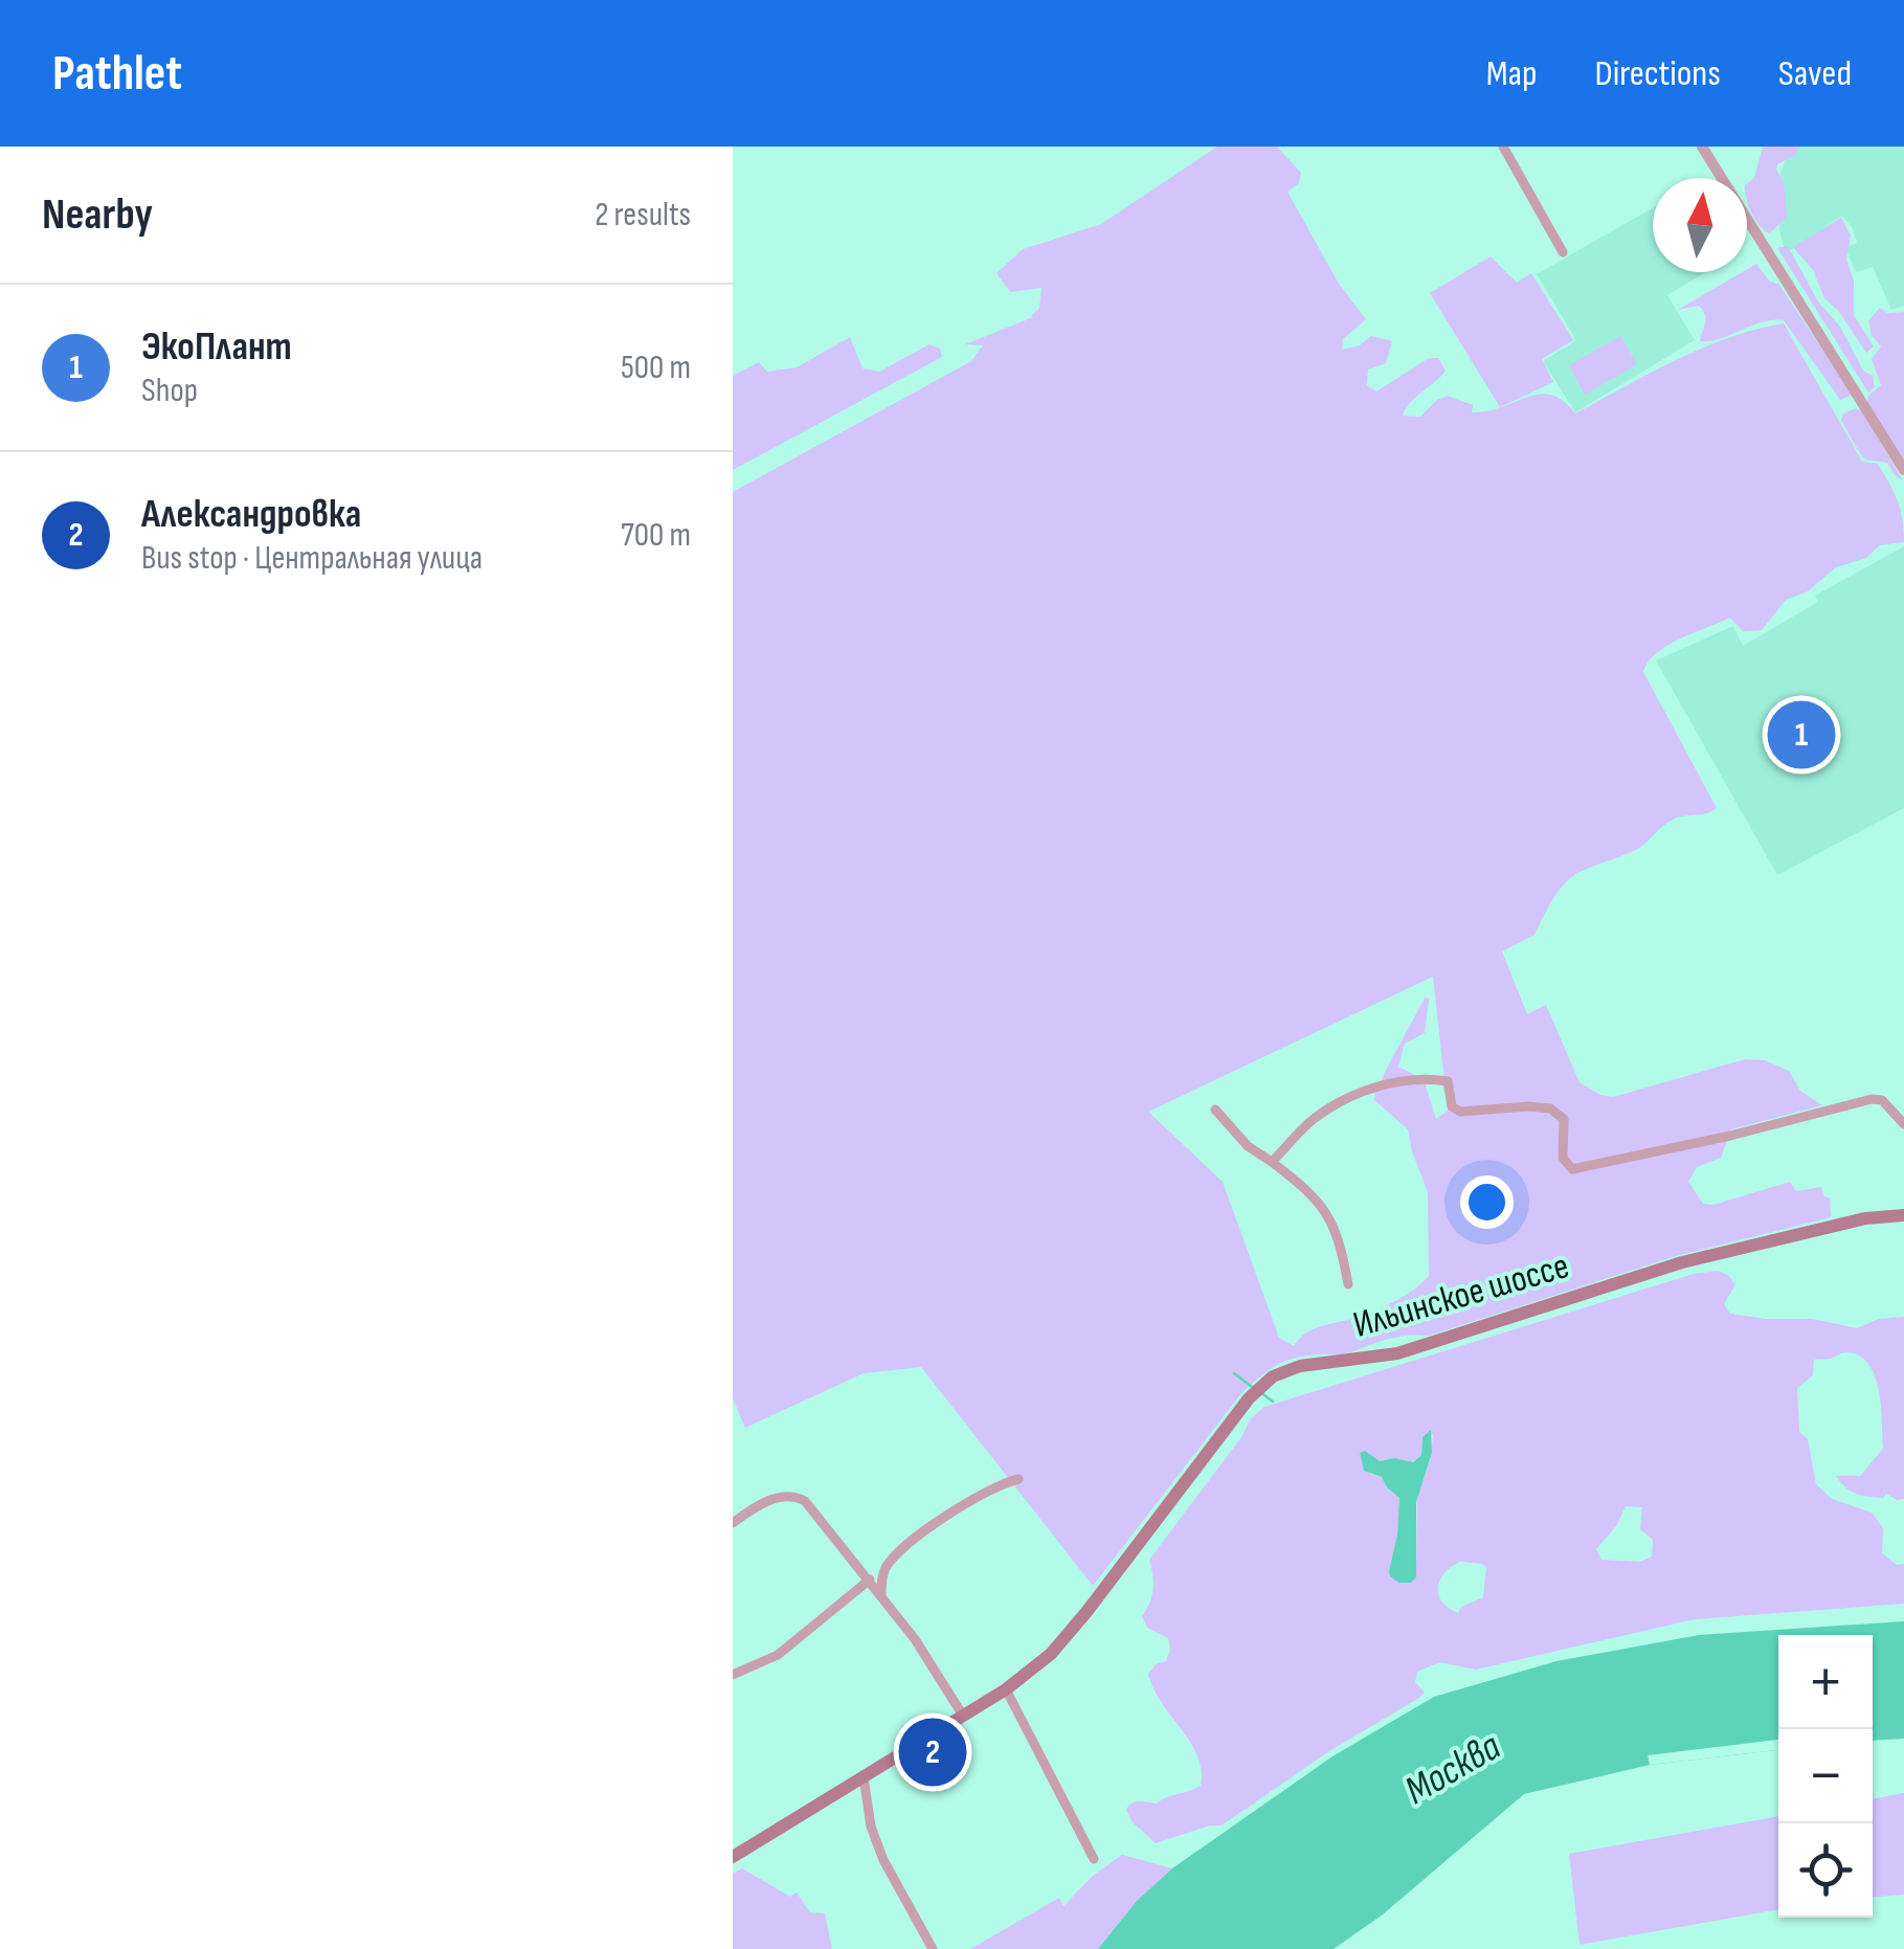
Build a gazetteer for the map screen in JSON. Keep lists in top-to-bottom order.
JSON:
{
  "streets": {
    "main road": ["Ильинское шоссе"]
  },
  "water": ["Москва"],
  "north": "top",
  "page": {
    "header": "Pathlet",
    "nav": ["Map", "Directions", "Saved"],
    "heading": ["Nearby", "2 results"],
    "list": [
      {
        "mark": "1",
        "name": "ЭкоПлант",
        "note": "Shop",
        "value": "500 m"
      },
      {
        "mark": "2",
        "name": "Александровка",
        "note": "Bus stop · Центральная улица",
        "value": "700 m"
      }
    ],
    "pins": ["1", "2"],
    "map_buttons": ["+", "−"]
  }
}
